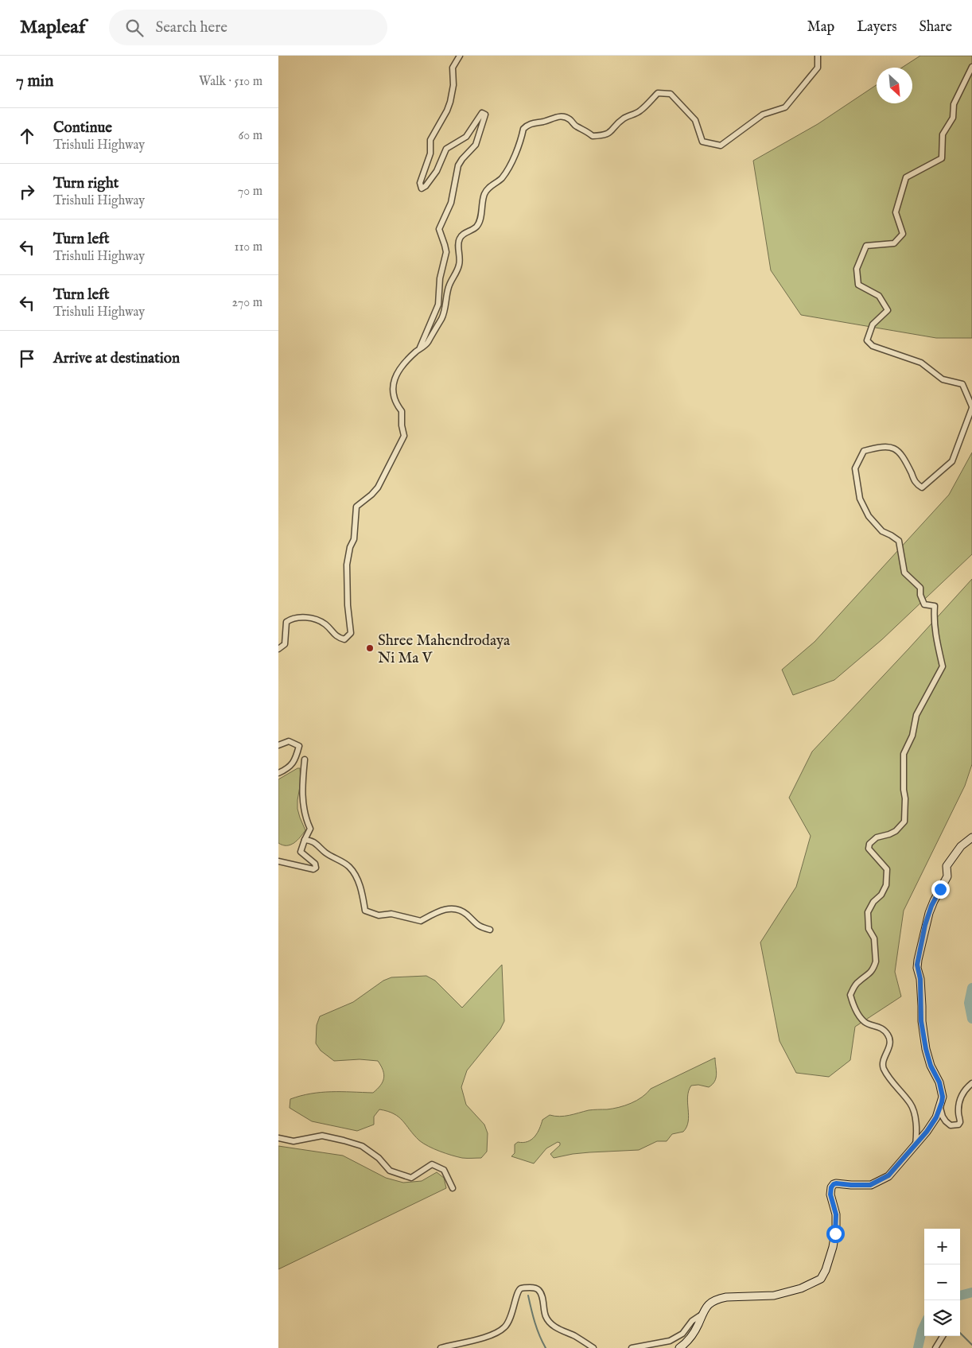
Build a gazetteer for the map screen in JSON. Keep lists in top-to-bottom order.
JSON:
{
  "places": ["Shree Mahendrodaya Ni Ma V"],
  "north": "bottom right",
  "page": {
    "header": "Mapleaf",
    "search": "Search here",
    "nav": ["Map", "Layers", "Share"],
    "heading": ["7 min", "Walk · 510 m"],
    "list": [
      ["Continue", "Trishuli Highway", "60 m"],
      ["Turn right", "Trishuli Highway", "70 m"],
      ["Turn left", "Trishuli Highway", "110 m"],
      ["Turn left", "Trishuli Highway", "270 m"],
      "Arrive at destination"
    ],
    "map_buttons": ["+", "−"]
  }
}
